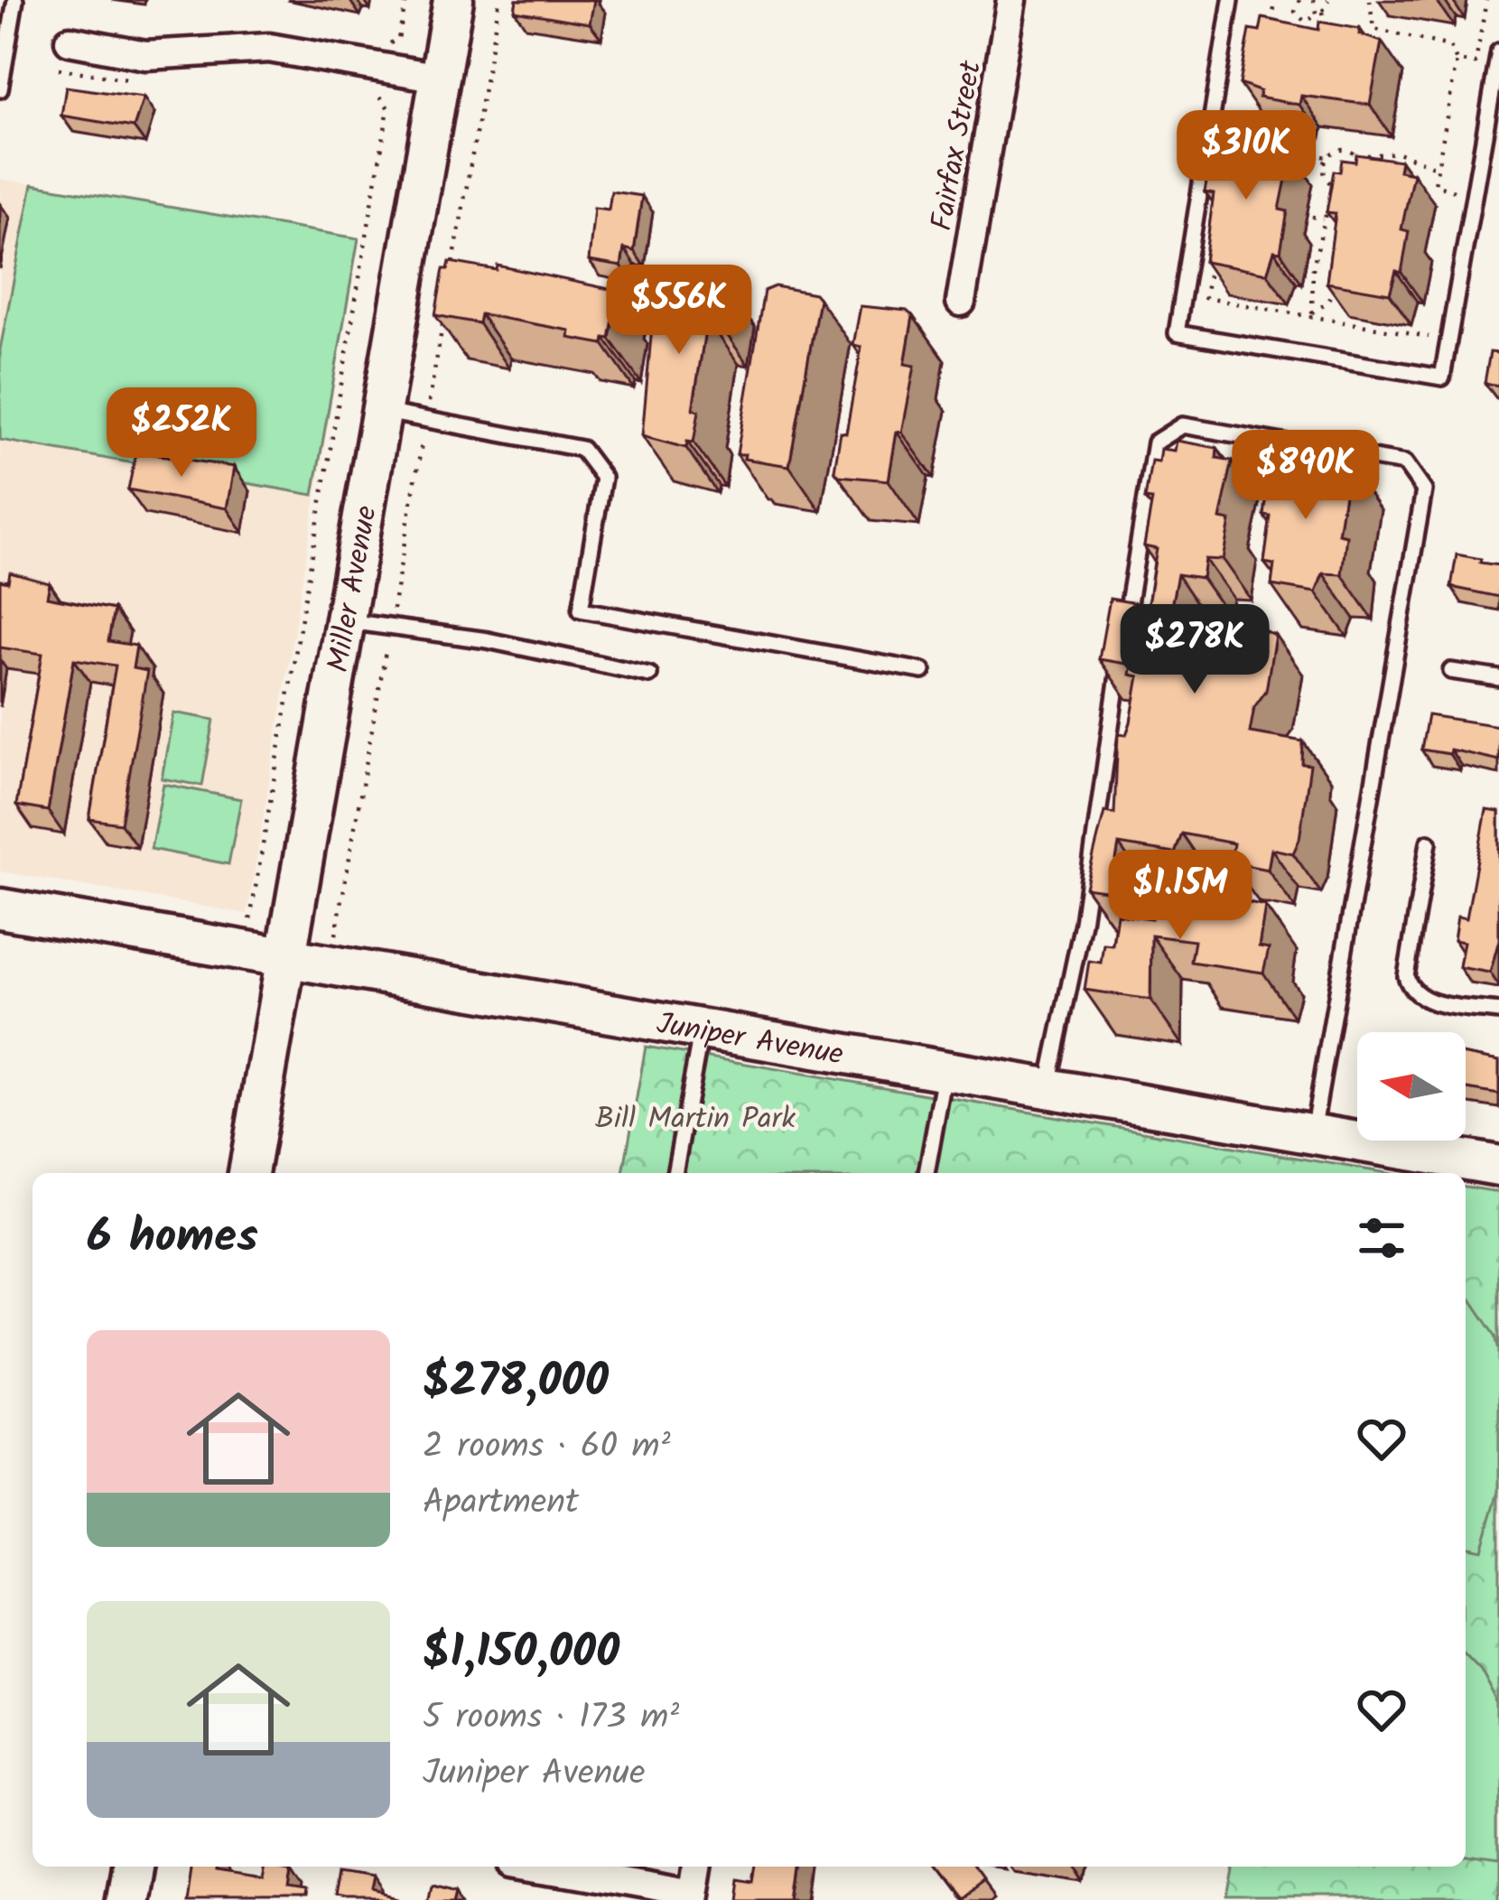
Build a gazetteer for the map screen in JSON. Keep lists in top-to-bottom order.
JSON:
{
  "streets": {
    "street": ["Fairfax Street", "Miller Avenue", "Juniper Avenue"]
  },
  "crossings": [
    ["Miller Avenue", "Juniper Avenue"]
  ],
  "parks": ["Bill Martin Park"],
  "north": "left",
  "page": {
    "price": [
      "$310K",
      "$556K",
      "$252K",
      "$890K",
      "$278K",
      "$1.15M"
    ],
    "heading": "6 homes",
    "list": [
      {
        "name": "$278,000",
        "note": "2 rooms · 60 m² · Apartment"
      },
      {
        "name": "$1,150,000",
        "note": "5 rooms · 173 m² · Juniper Avenue"
      }
    ]
  }
}
